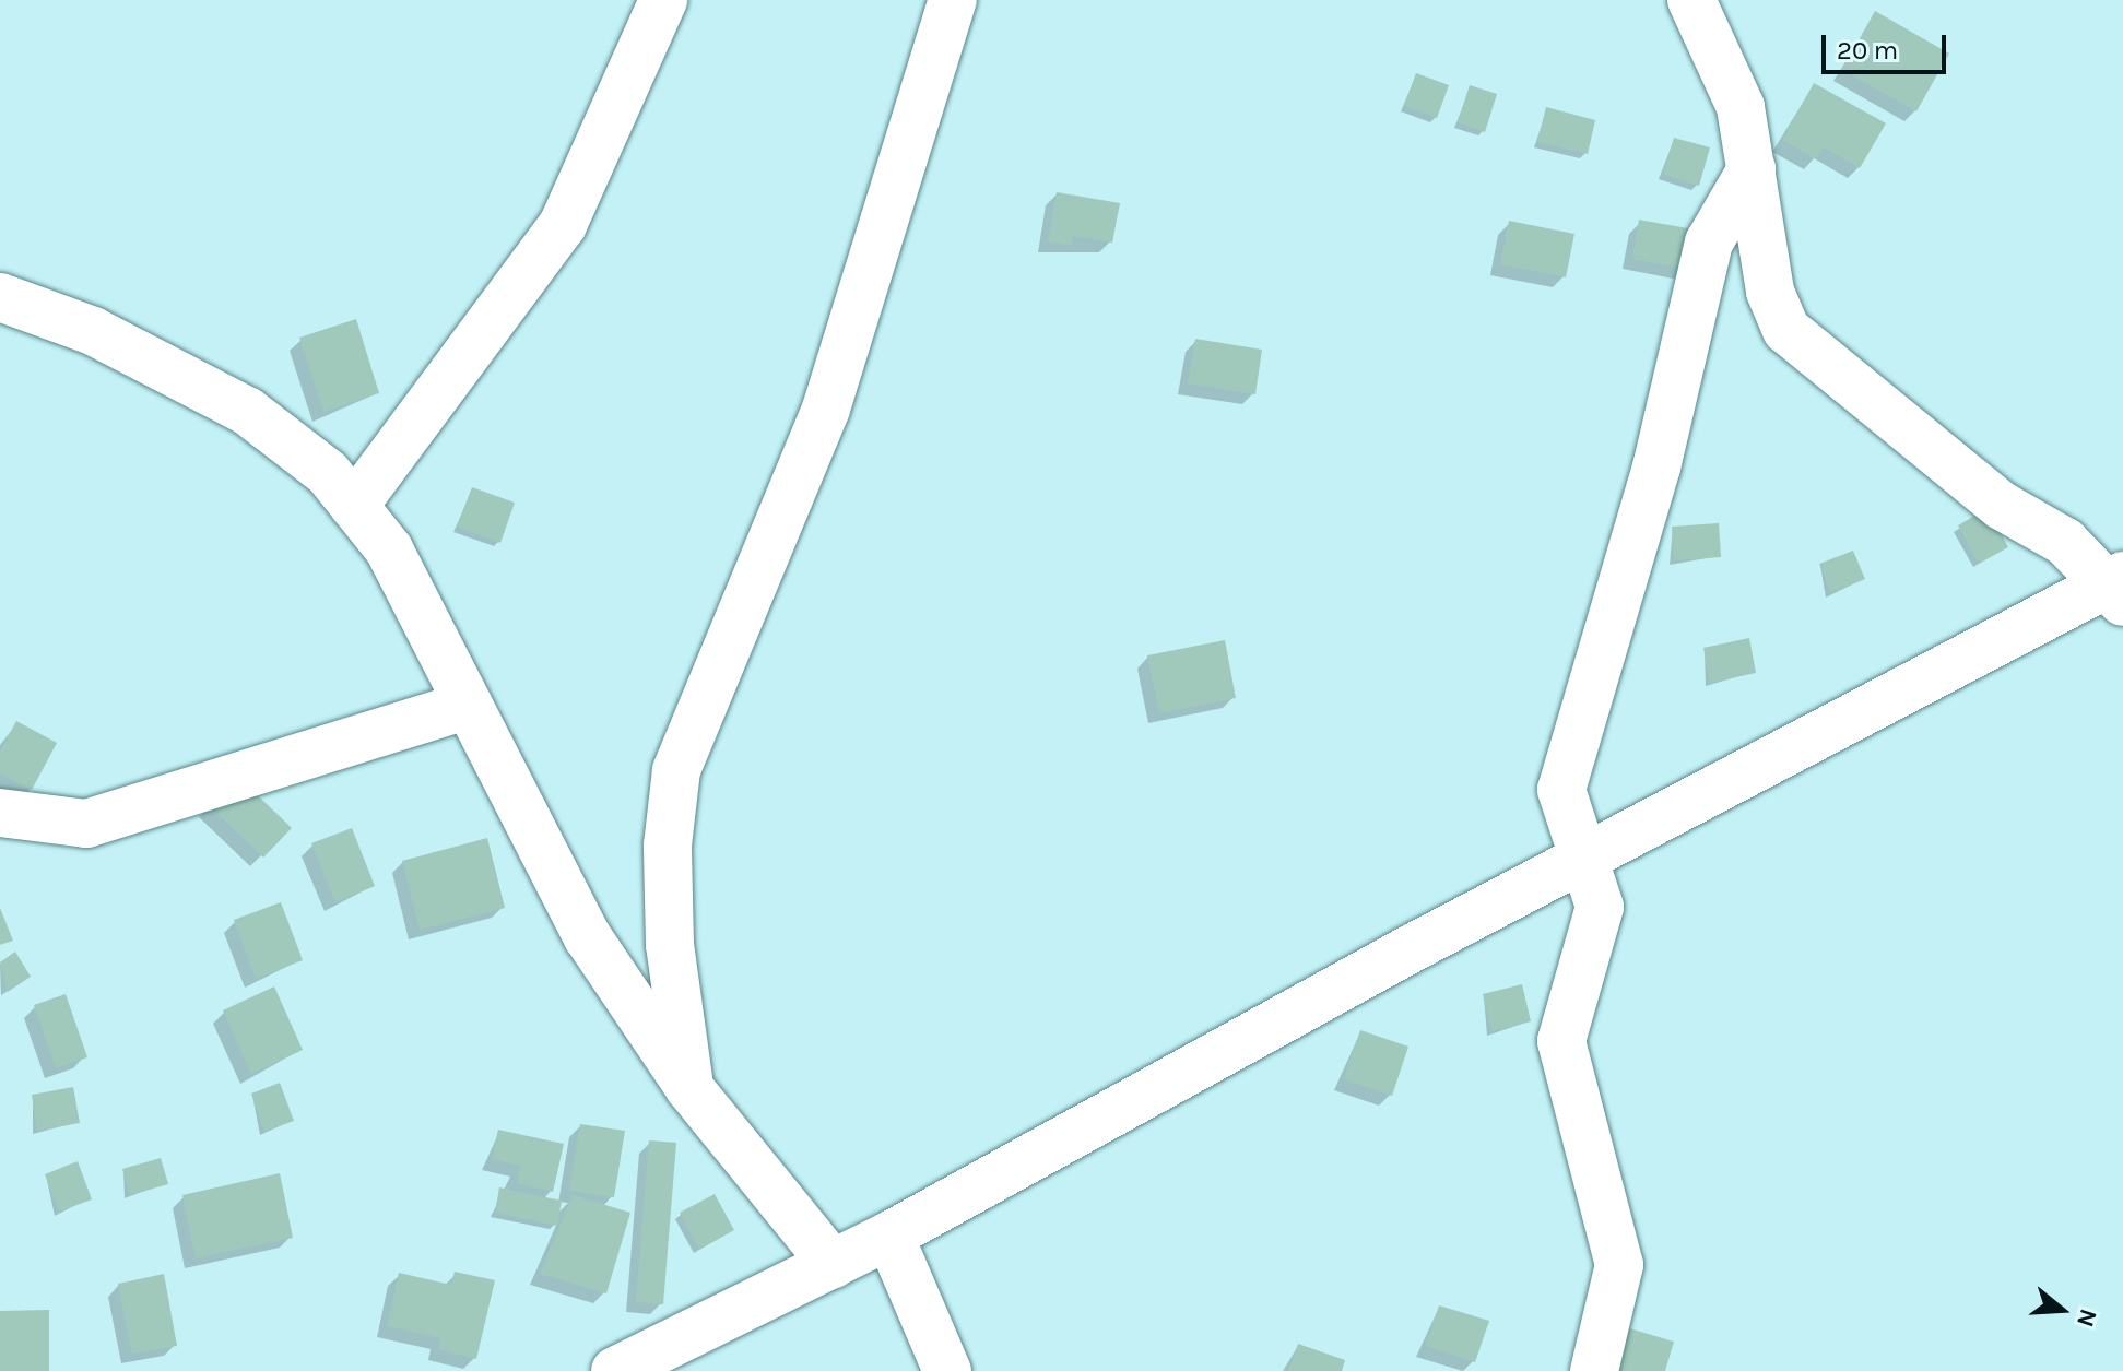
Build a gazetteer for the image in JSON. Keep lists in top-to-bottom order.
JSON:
{
  "scale_bar": "20 m",
  "north": "right"
}
